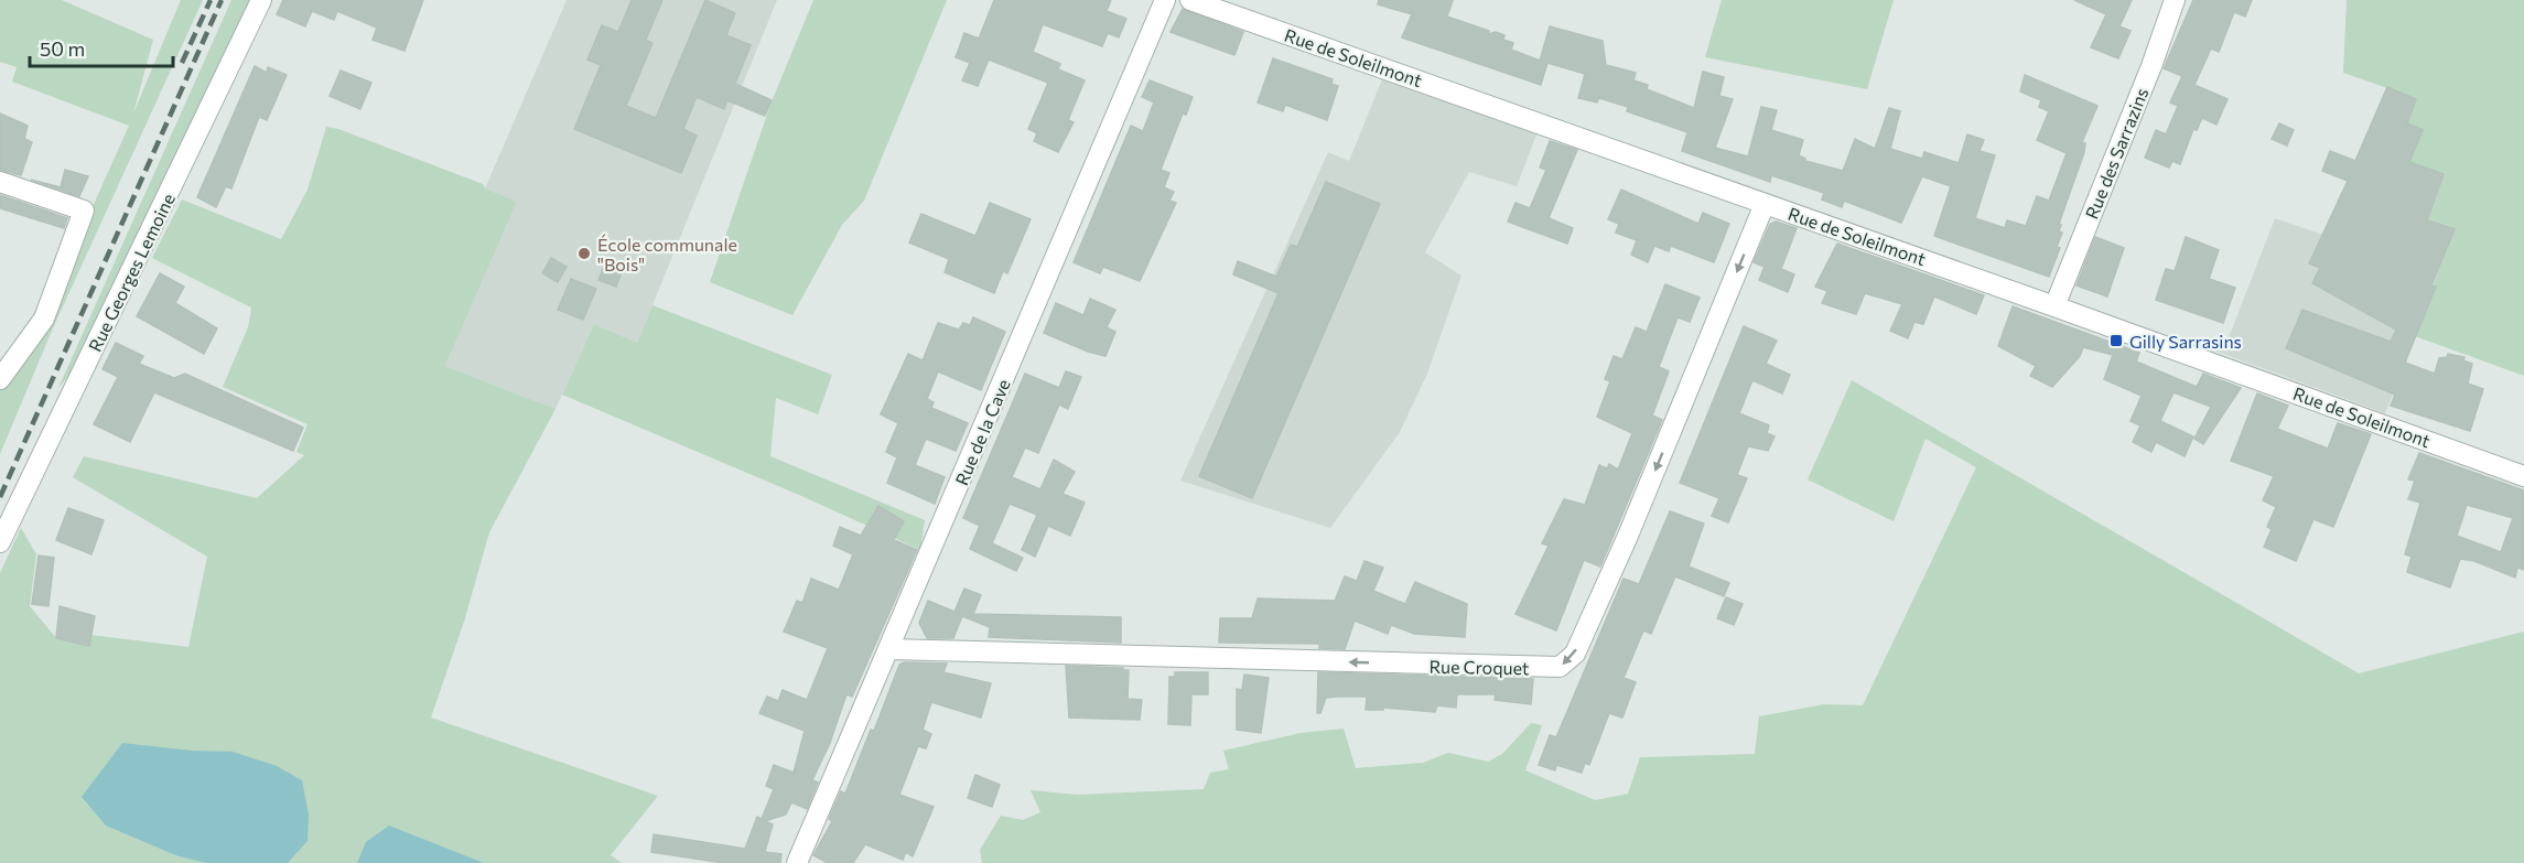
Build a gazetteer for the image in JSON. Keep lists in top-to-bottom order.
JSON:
{
  "streets": {
    "street": [
      "Rue de Soleilmont",
      "Rue des Sarrazins",
      "Rue Georges Lemoine",
      "Rue de la Cave",
      "Rue Croquet"
    ]
  },
  "crossings": [
    ["Rue de Soleilmont", "Rue des Sarrazins"],
    ["Rue de Soleilmont", "Rue Croquet"],
    ["Rue de la Cave", "Rue Croquet"]
  ],
  "one_way": ["Rue Croquet"],
  "places": {
    "other": ["École communale \"Bois\""],
    "transit": ["Gilly Sarrasins"]
  },
  "scale_bar": "50 m"
}
